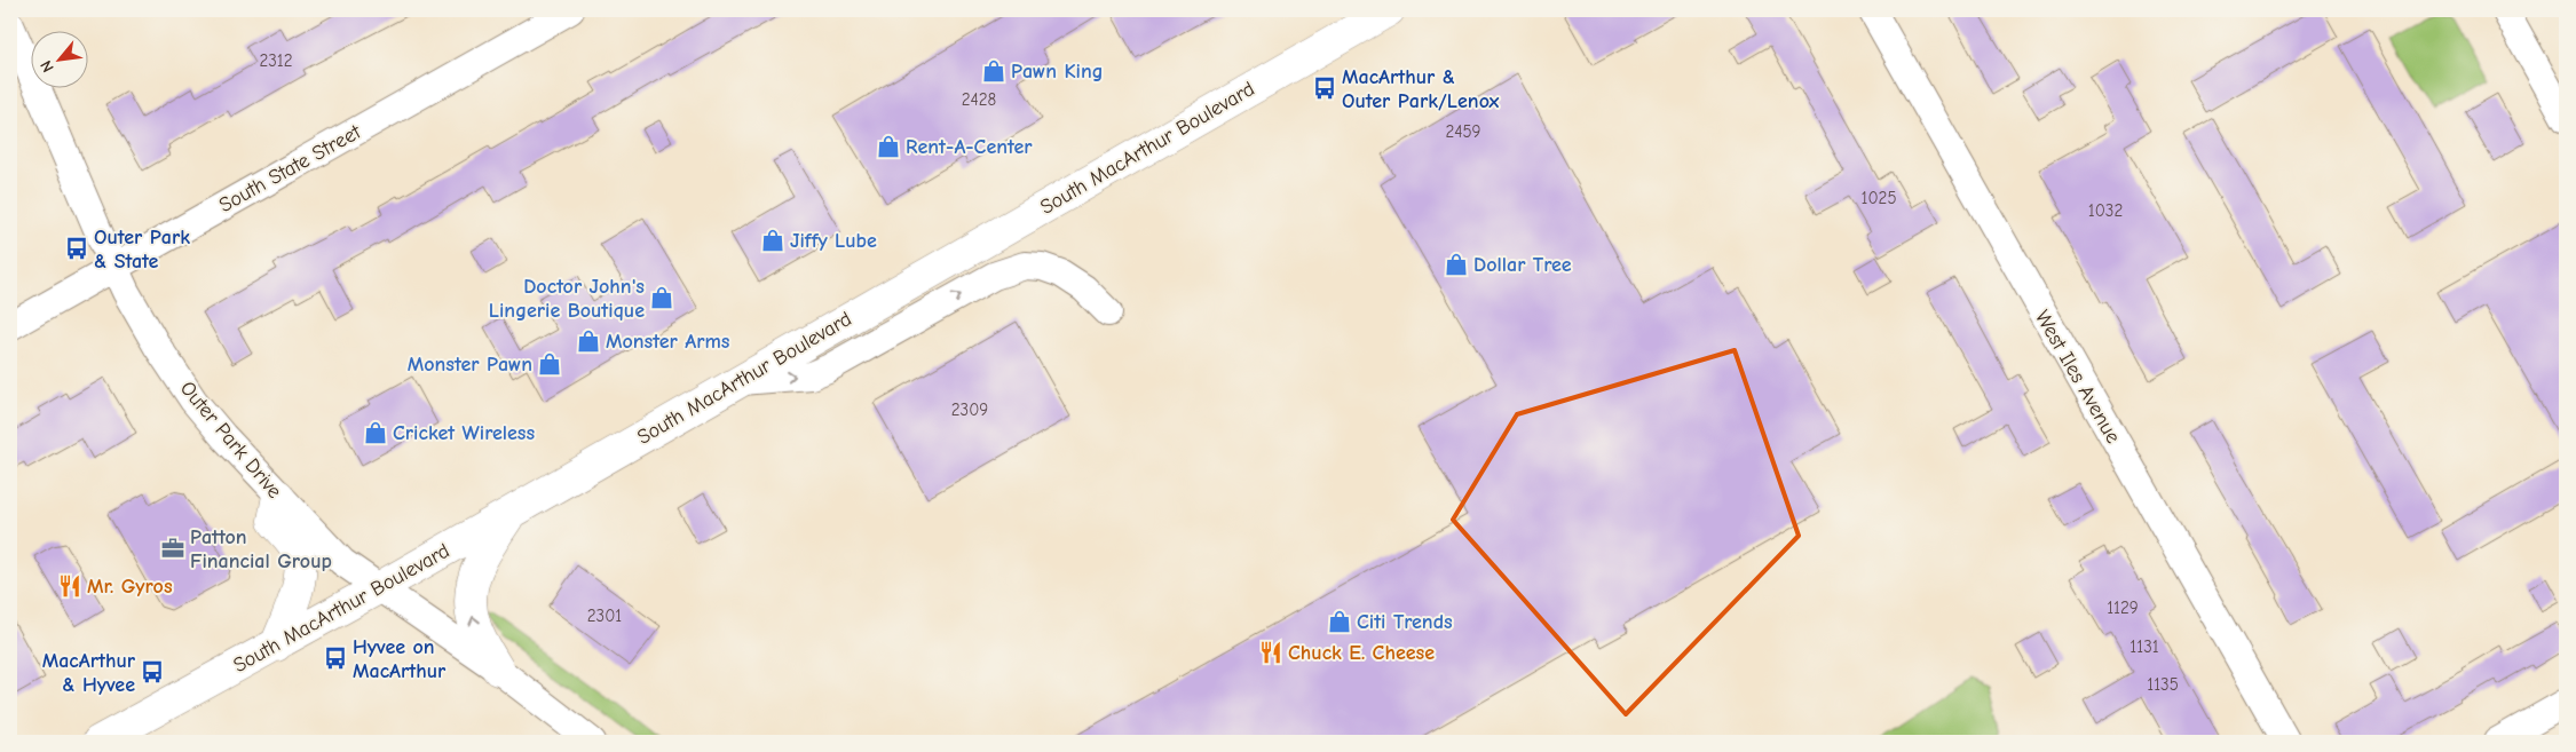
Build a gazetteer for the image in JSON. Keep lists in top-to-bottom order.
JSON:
{
  "streets": {
    "main road": ["South MacArthur Boulevard"],
    "street": ["South State Street", "West Iles Avenue", "Outer Park Drive"]
  },
  "crossings": [
    ["South MacArthur Boulevard", "Outer Park Drive"],
    ["South State Street", "Outer Park Drive"]
  ],
  "places": {
    "shop": [
      "Pawn King",
      "Rent-A-Center",
      "Jiffy Lube",
      "Dollar Tree",
      "Doctor John's Lingerie Boutique",
      "Monster Arms",
      "Monster Pawn",
      "Cricket Wireless",
      "Citi Trends"
    ],
    "bus stop": [
      "MacArthur & Outer Park/Lenox",
      "Outer Park & State",
      "Hyvee on MacArthur",
      "MacArthur & Hyvee"
    ],
    "office": ["Patton Financial Group"],
    "restaurant": ["Mr. Gyros", "Chuck E. Cheese"]
  },
  "house_numbers": [
    "2312",
    "2428",
    "2459",
    "1025",
    "1032",
    "2309",
    "1129",
    "2301",
    "1131",
    "1135"
  ],
  "north": "bottom left"
}
